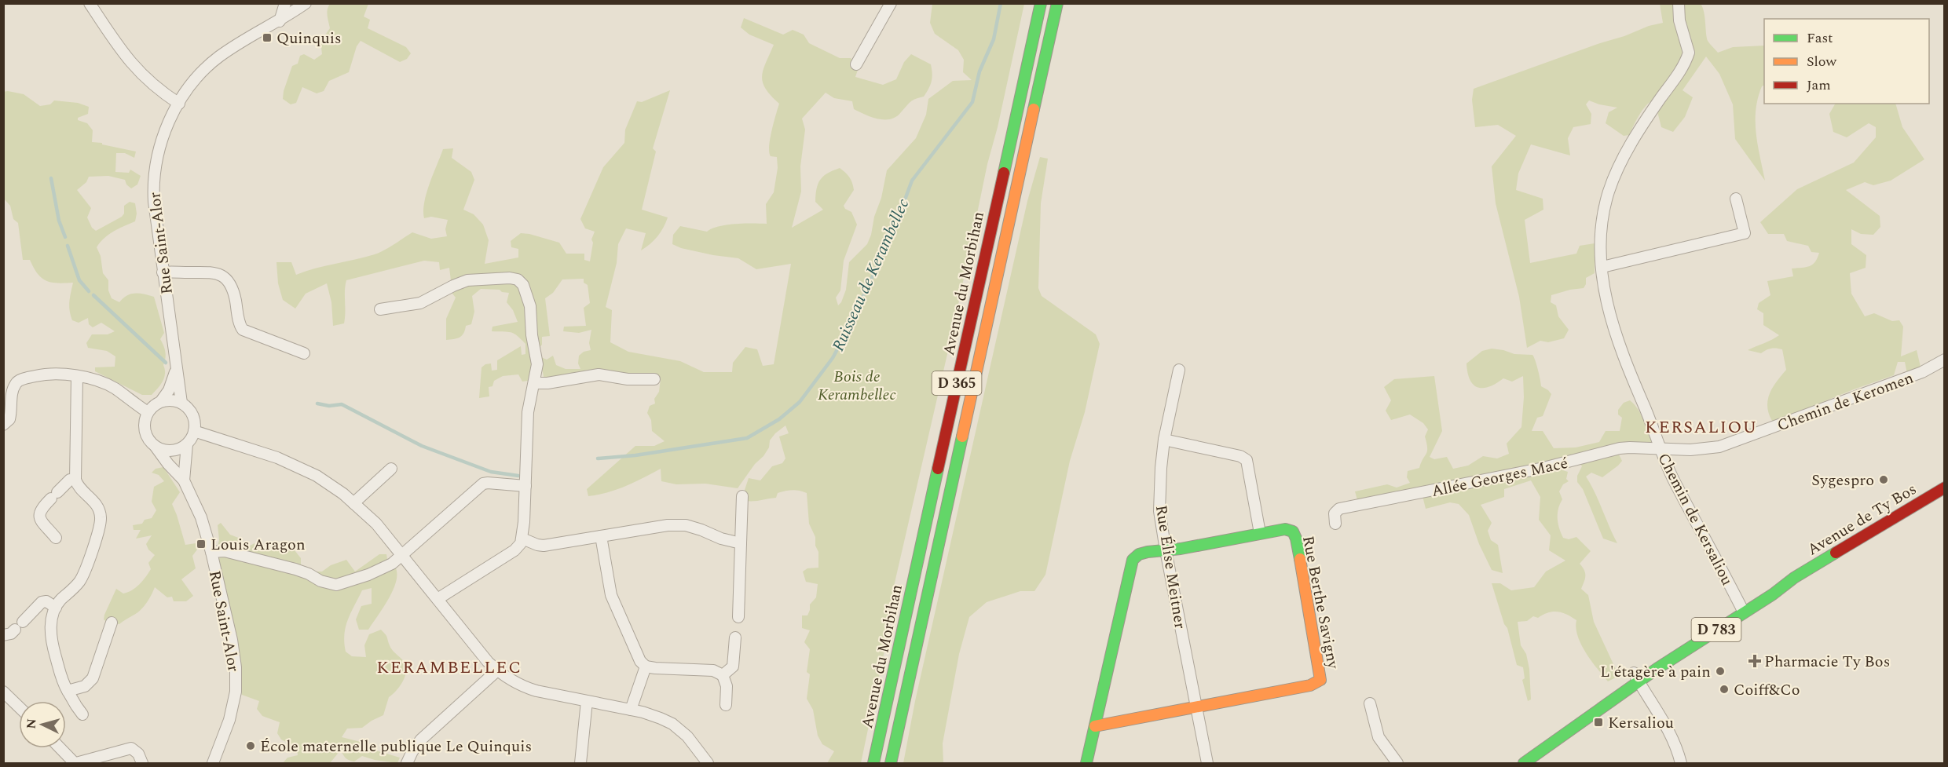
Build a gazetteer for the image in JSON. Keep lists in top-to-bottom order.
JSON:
{
  "streets": {
    "main road": [
      "Avenue du Morbihan",
      "D 365",
      "Avenue de Ty Bos",
      "Rue Berthe Savigny",
      "D 783"
    ],
    "street": [
      "Rue Saint-Alor",
      "Chemin de Keromen",
      "Allée Georges Macé",
      "Chemin de Kersaliou",
      "Rue Élise Meitner"
    ]
  },
  "crossings": [
    ["Chemin de Keromen", "Allée Georges Macé"],
    ["Chemin de Keromen", "Chemin de Kersaliou"],
    ["Allée Georges Macé", "Chemin de Kersaliou"],
    ["Chemin de Kersaliou", "Avenue de Ty Bos"],
    ["Rue Élise Meitner", "Rue Berthe Savigny"]
  ],
  "districts": ["KERSALIOU", "KERAMBELLEC"],
  "water": ["Ruisseau de Kerambellec"],
  "parks": ["Bois de Kerambellec"],
  "places": {
    "transit": ["Quinquis", "Louis Aragon", "Kersaliou"],
    "other": [
      "Sygespro",
      "L'étagère à pain",
      "Coiff&Co",
      "École maternelle publique Le Quinquis"
    ],
    "health": ["Pharmacie Ty Bos"]
  },
  "legend": ["Fast", "Slow", "Jam"],
  "north": "left"
}
